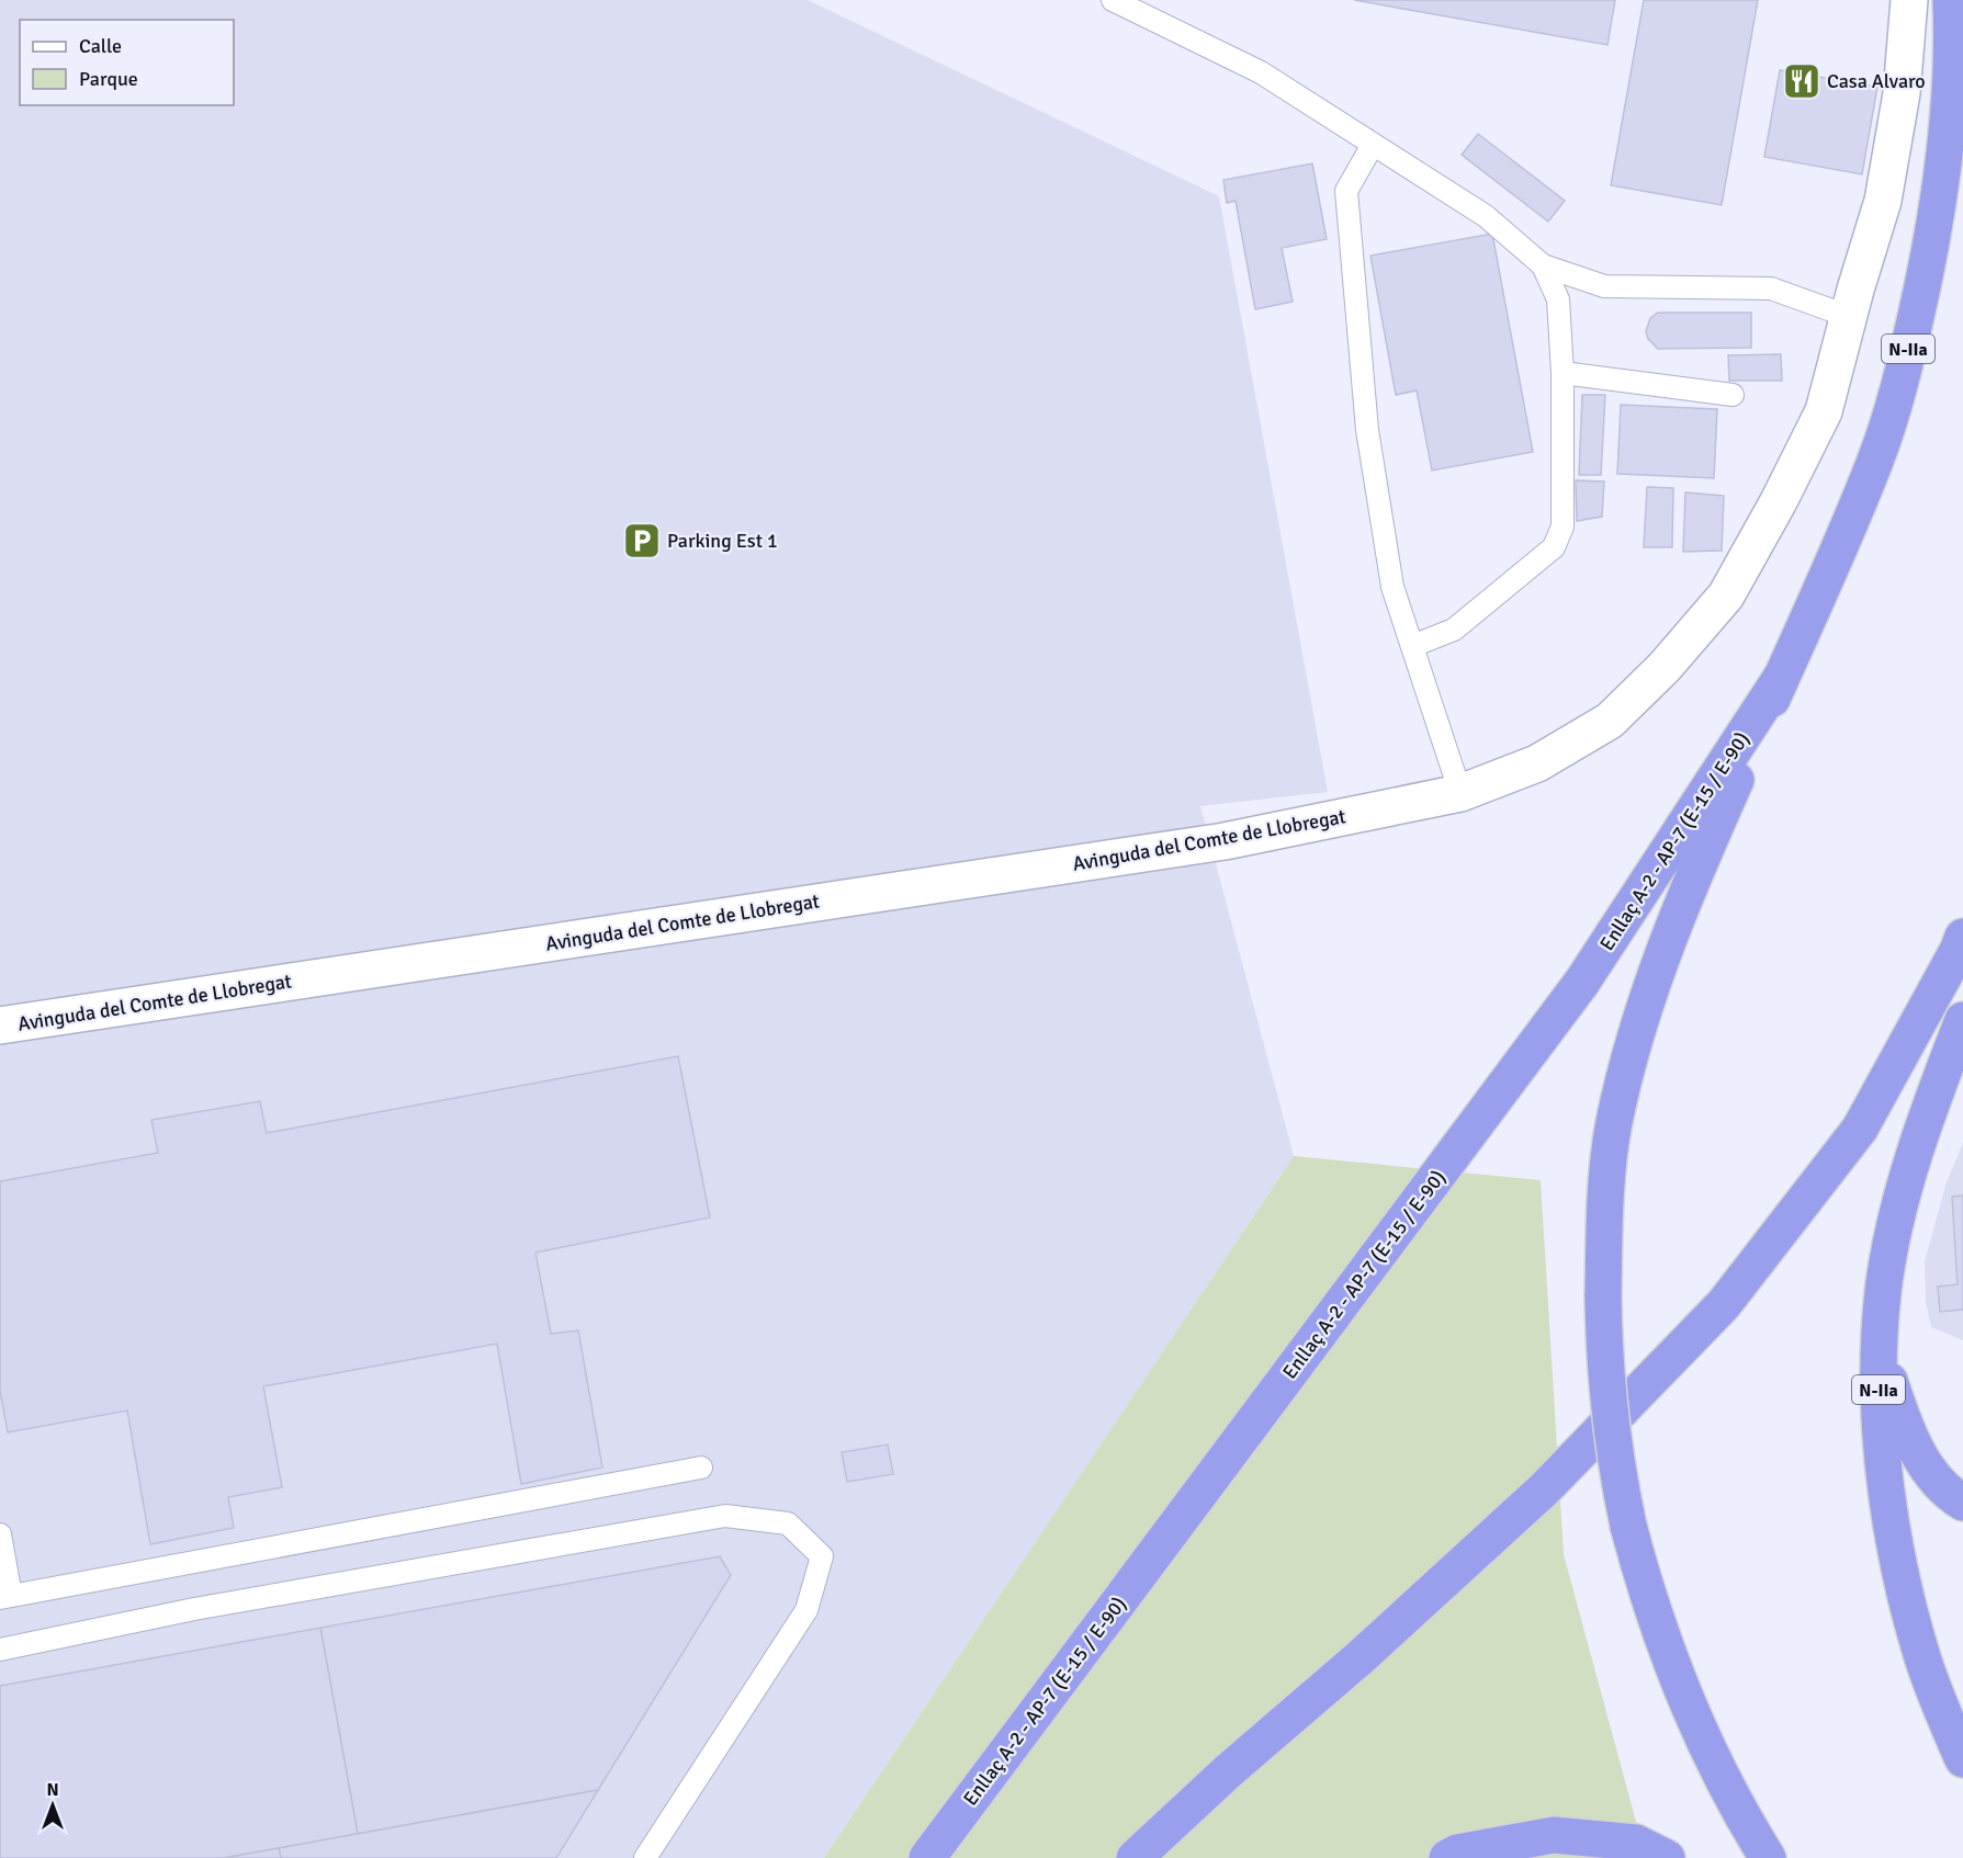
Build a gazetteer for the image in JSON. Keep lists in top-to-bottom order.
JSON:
{
  "streets": {
    "highway": ["N-IIa", "Enllaç A-2 - AP-7 (E-15 / E-90)"],
    "street": ["Avinguda del Comte de Llobregat"]
  },
  "crossings": [
    ["N-IIa", "Enllaç A-2 - AP-7 (E-15 / E-90)"]
  ],
  "places": {
    "restaurant": ["Casa Alvaro"],
    "parking": ["Parking Est 1"]
  },
  "legend": ["Calle", "Parque"],
  "north": "top"
}
